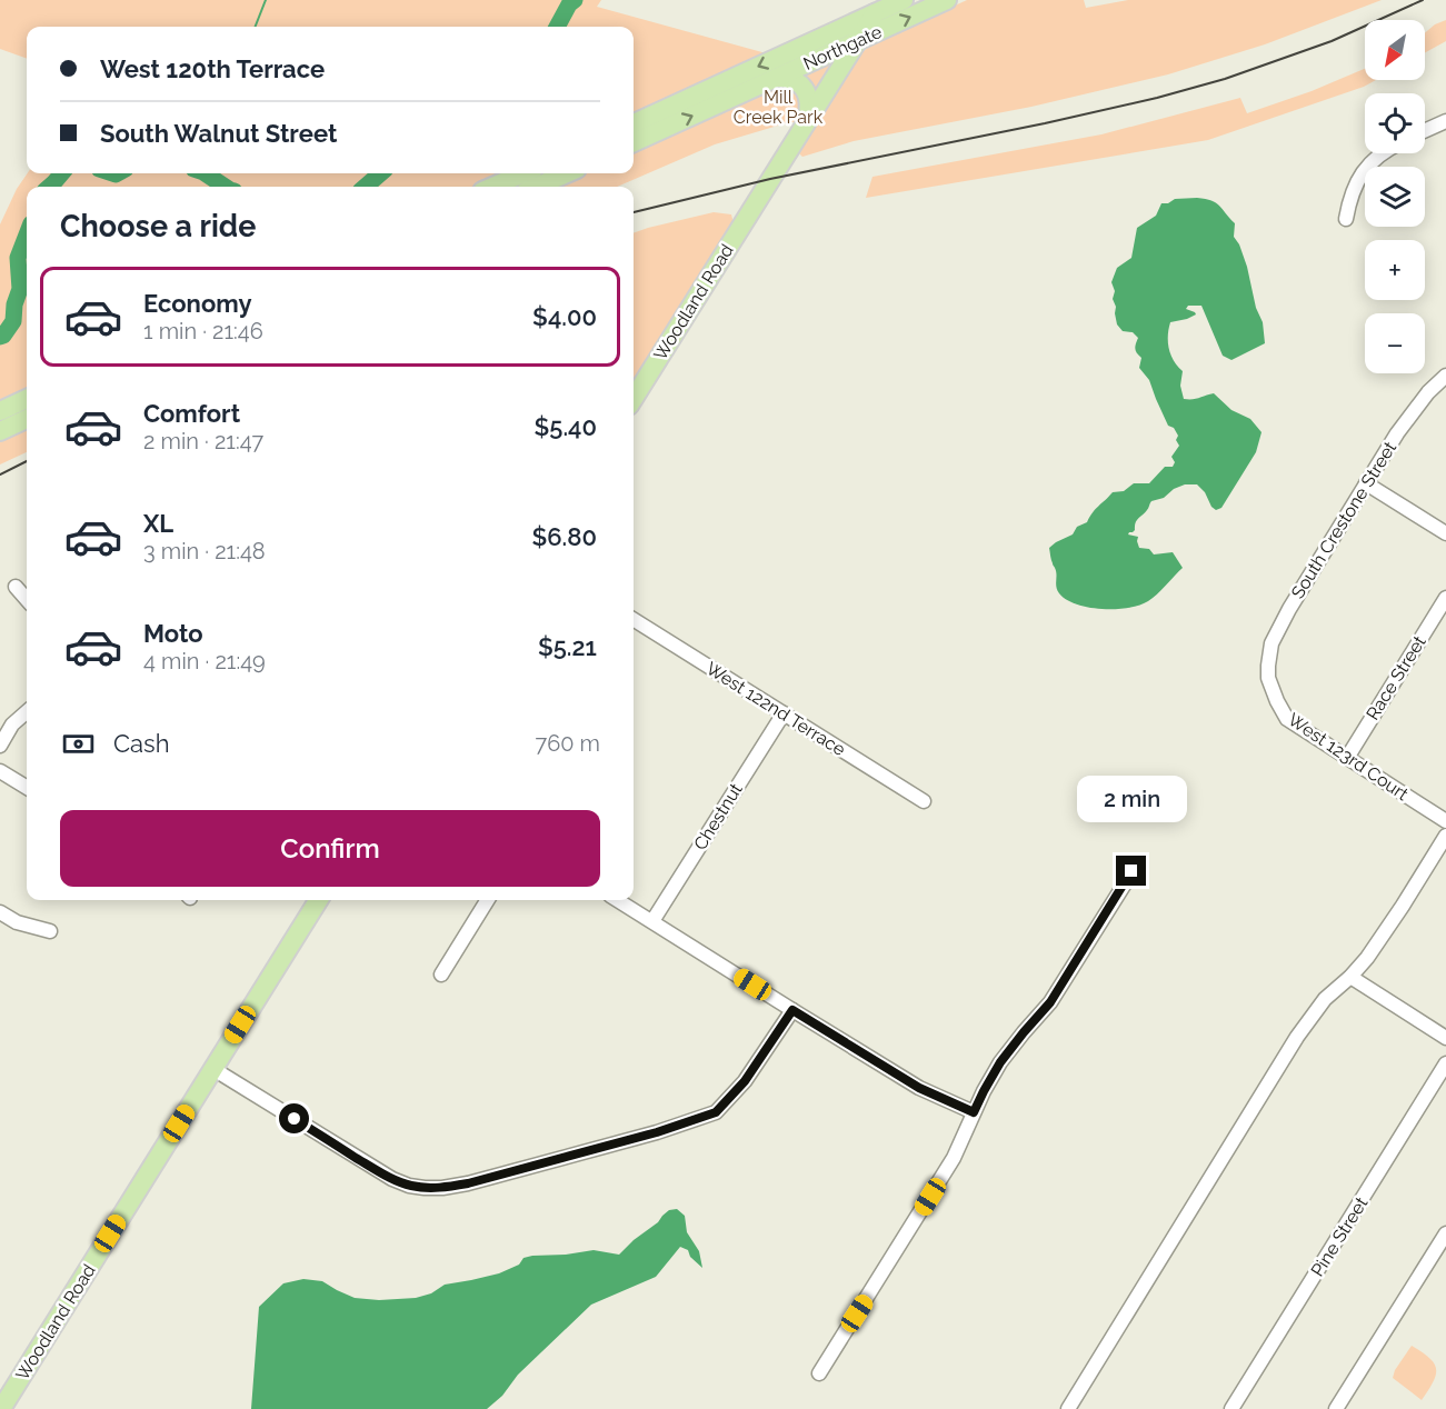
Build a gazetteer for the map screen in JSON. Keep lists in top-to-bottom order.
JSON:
{
  "streets": {
    "main road": ["Northgate", "Woodland Road"],
    "street": [
      "South Crestone Street",
      "Race Street",
      "West 122nd Terrace",
      "West 123rd Court",
      "Chestnut",
      "Pine Street"
    ]
  },
  "crossings": [
    ["Northgate", "Woodland Road"],
    ["South Crestone Street", "West 123rd Court"],
    ["Race Street", "West 123rd Court"],
    ["West 122nd Terrace", "Chestnut"]
  ],
  "parks": ["Mill Creek Park"],
  "north": "bottom left",
  "page": {
    "map_buttons": ["+", "−"],
    "banner": ["West 120th Terrace", "South Walnut Street"],
    "heading": "Choose a ride",
    "list": [
      {
        "name": "Economy",
        "note": "1 min · 21:46",
        "value": "$4.00"
      },
      {
        "name": "Comfort",
        "note": "2 min · 21:47",
        "value": "$5.40"
      },
      {
        "name": "XL",
        "note": "3 min · 21:48",
        "value": "$6.80"
      },
      {
        "name": "Moto",
        "note": "4 min · 21:49",
        "value": "$5.21"
      }
    ],
    "pay": ["Cash", "760 m"],
    "bubble": "2 min",
    "buttons": "Confirm"
  }
}
